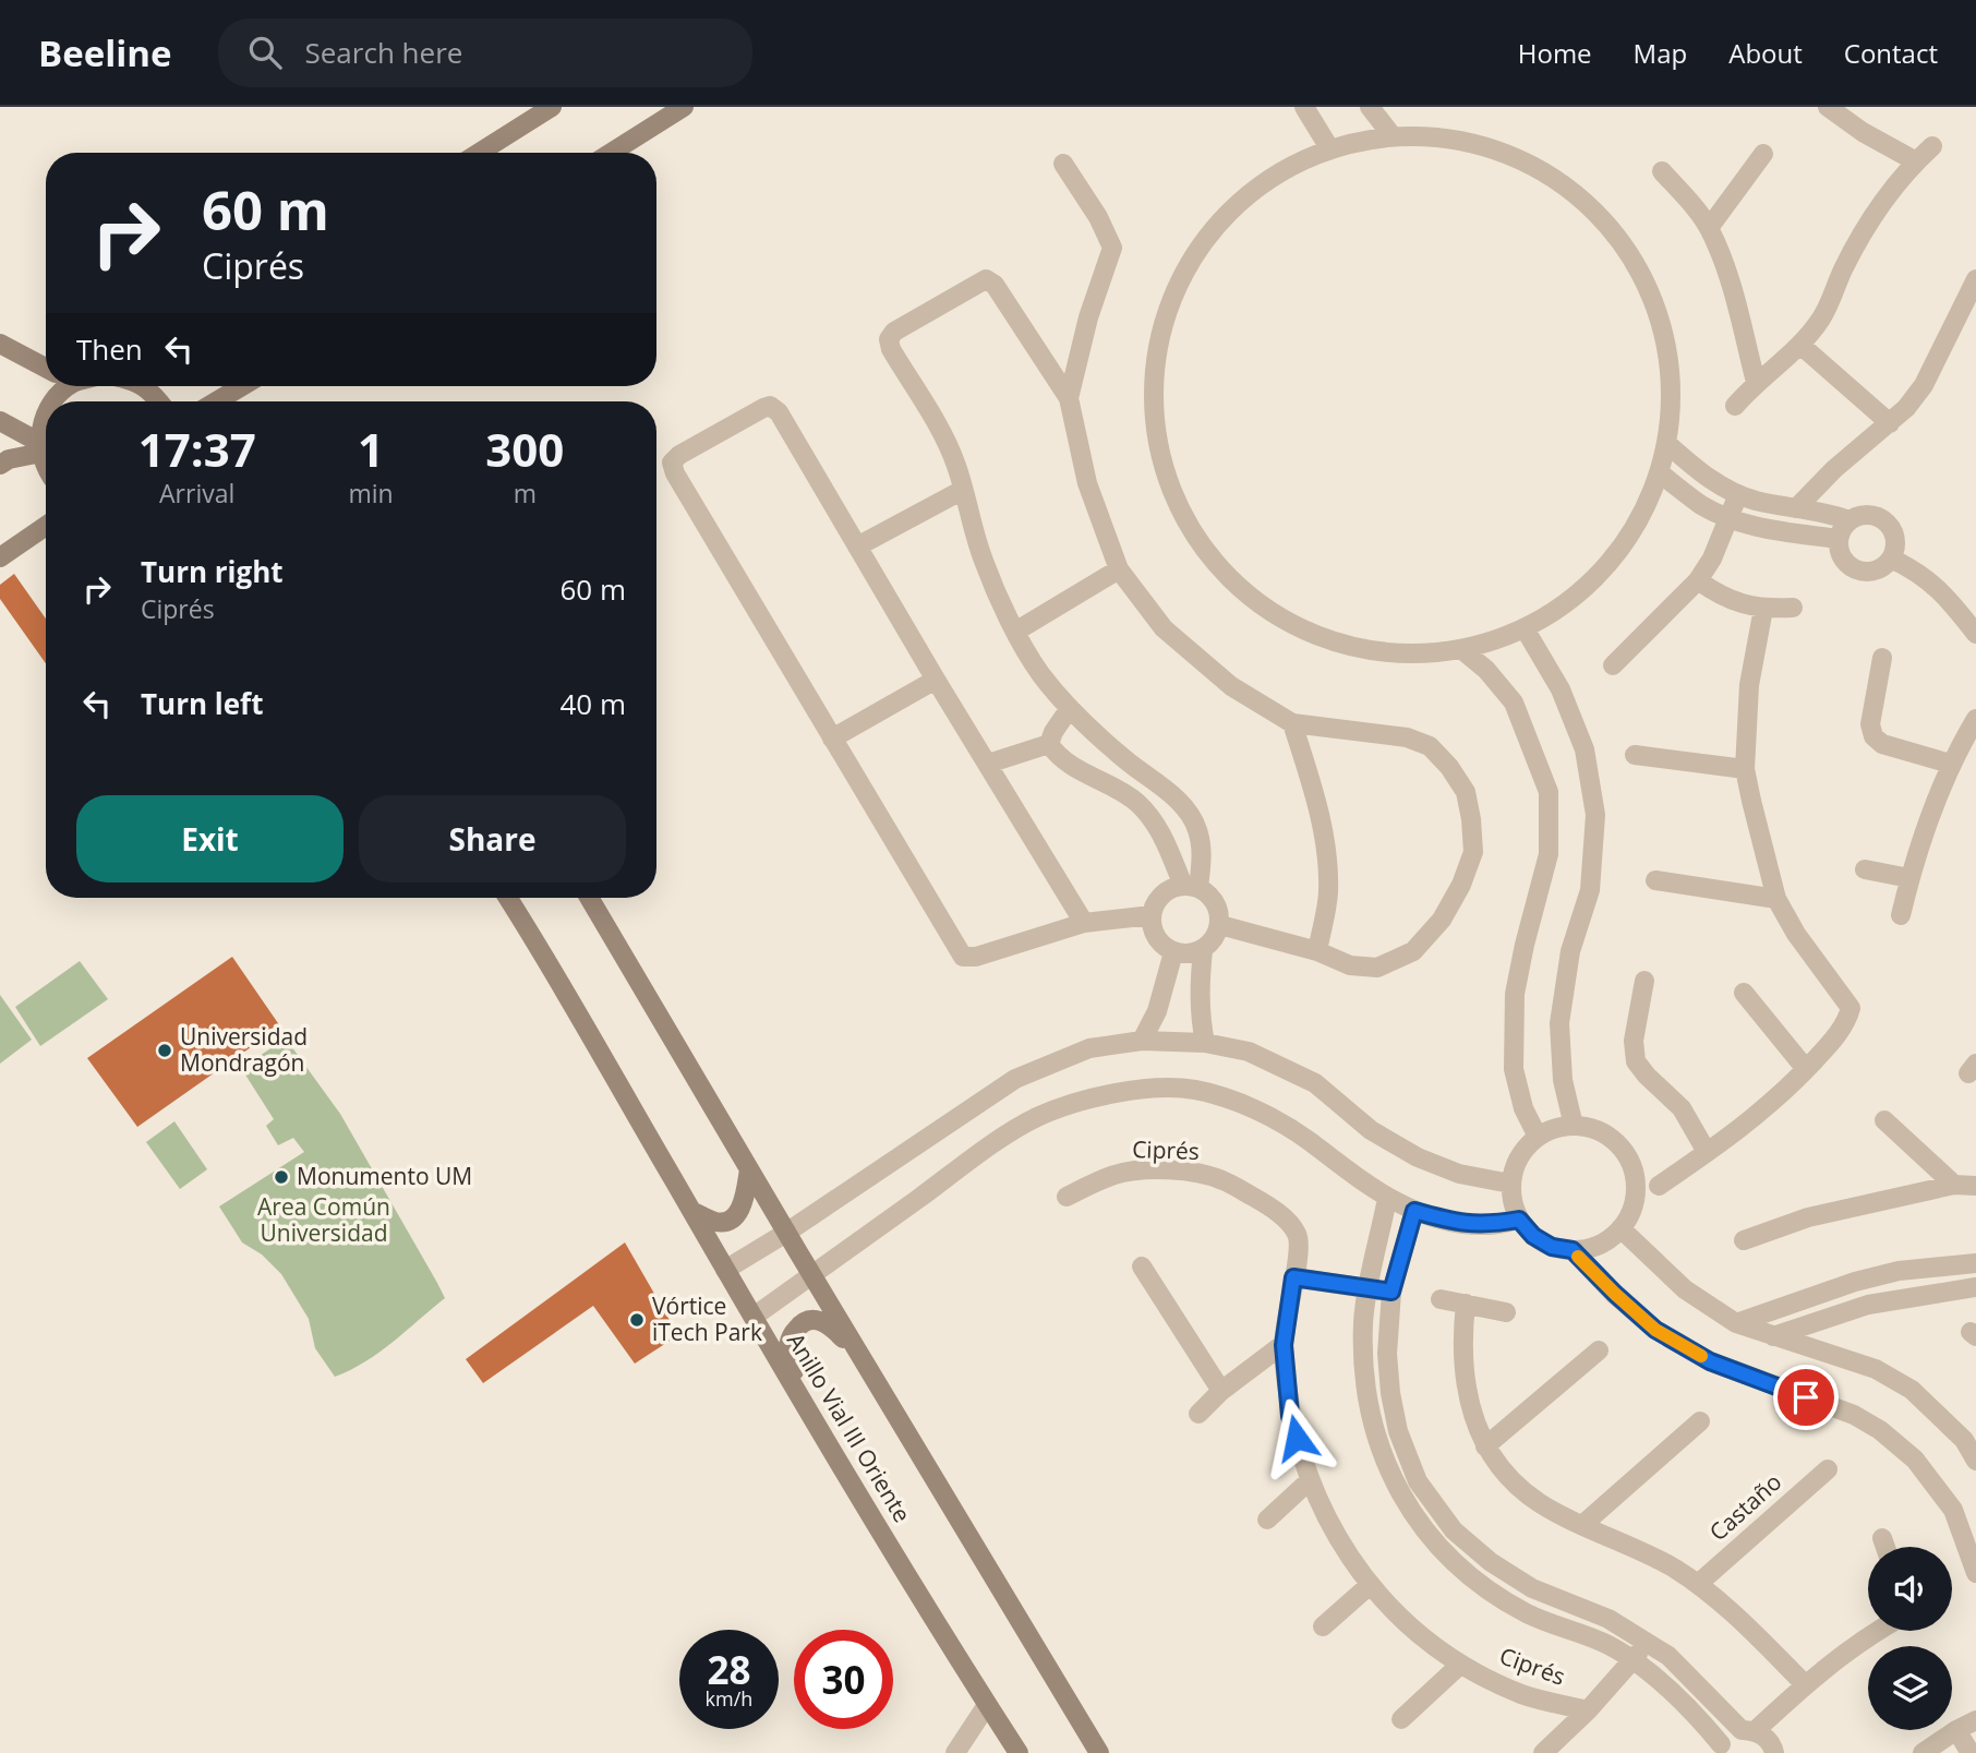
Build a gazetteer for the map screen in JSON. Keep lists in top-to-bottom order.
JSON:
{
  "streets": {
    "main road": ["Anillo Vial III Oriente"],
    "street": ["Ciprés", "Castaño"]
  },
  "parks": ["Area Común Universidad"],
  "places": ["Universidad Mondragón", "Monumento UM", "Vórtice iTech Park"],
  "page": {
    "header": "Beeline",
    "search": "Search here",
    "nav": [
      "Home",
      "Map",
      "About",
      "Contact"
    ],
    "turn": ["60 m", "Ciprés"],
    "then": "Then",
    "eta": [
      "17:37",
      "Arrival",
      "1",
      "min",
      "300",
      "m"
    ],
    "list": [
      {
        "name": "Turn right",
        "note": "Ciprés",
        "value": "60 m"
      },
      {
        "name": "Turn left",
        "value": "40 m"
      }
    ],
    "buttons": ["Exit", "Share"],
    "speed": "28 km/h",
    "limit": "30"
  }
}
